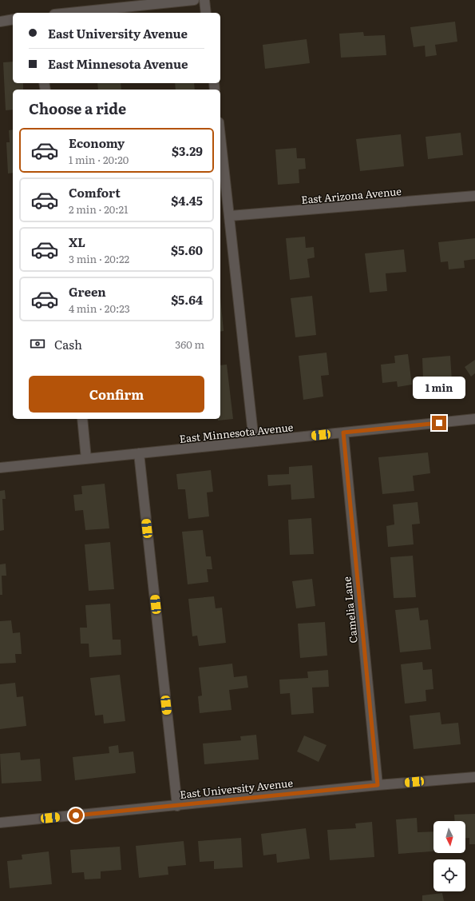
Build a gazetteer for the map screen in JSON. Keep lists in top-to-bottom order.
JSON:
{
  "streets": {
    "street": [
      "East Arizona Avenue",
      "East Minnesota Avenue",
      "Camelia Lane",
      "East University Avenue"
    ]
  },
  "crossings": [
    ["East Minnesota Avenue", "Camelia Lane"],
    ["Camelia Lane", "East University Avenue"]
  ],
  "north": "bottom",
  "page": {
    "banner": ["East University Avenue", "East Minnesota Avenue"],
    "heading": "Choose a ride",
    "list": [
      {
        "name": "Economy",
        "note": "1 min · 20:20",
        "value": "$3.29"
      },
      {
        "name": "Comfort",
        "note": "2 min · 20:21",
        "value": "$4.45"
      },
      {
        "name": "XL",
        "note": "3 min · 20:22",
        "value": "$5.60"
      },
      {
        "name": "Green",
        "note": "4 min · 20:23",
        "value": "$5.64"
      }
    ],
    "pay": ["Cash", "360 m"],
    "buttons": "Confirm",
    "bubble": "1 min"
  }
}
